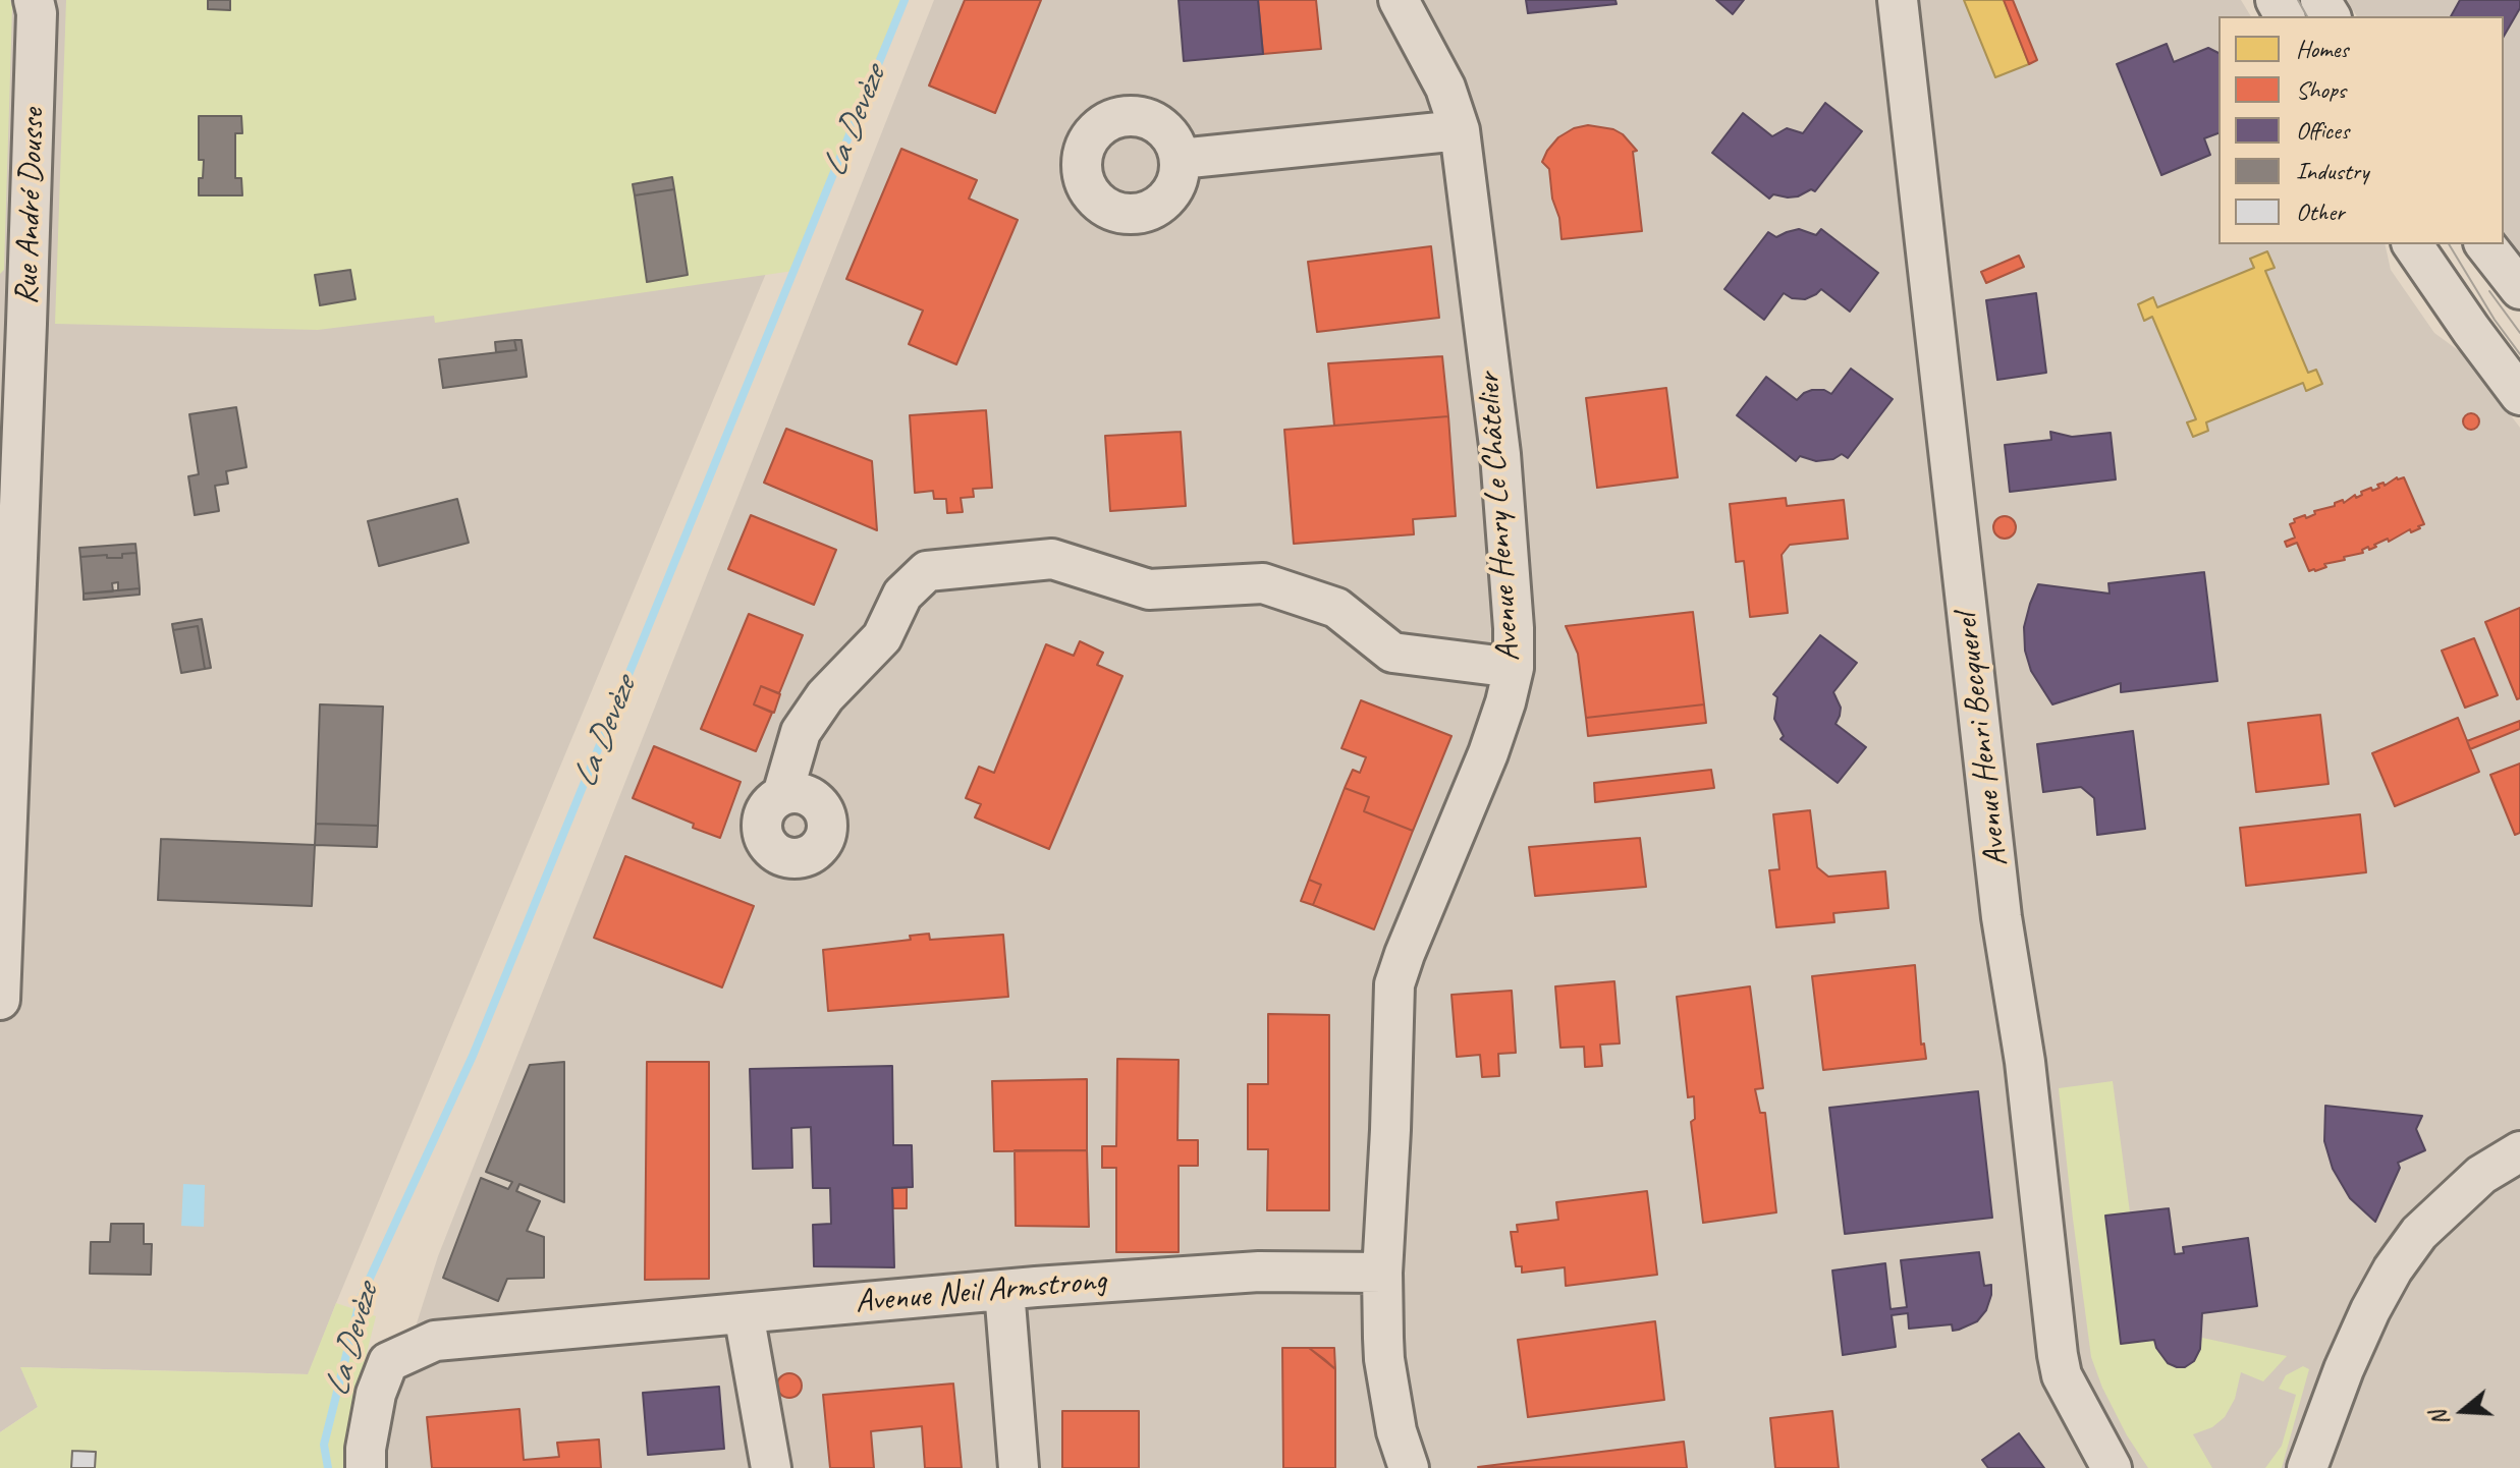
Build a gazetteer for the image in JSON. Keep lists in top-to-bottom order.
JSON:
{
  "streets": {
    "street": [
      "Rue André Dousse",
      "Avenue Henry Le Châtelier",
      "Avenue Henri Becquerel",
      "Avenue Neil Armstrong"
    ]
  },
  "crossings": [
    ["Avenue Henry Le Châtelier", "Avenue Neil Armstrong"]
  ],
  "water": ["La Devèze"],
  "legend": [
    "Homes",
    "Shops",
    "Offices",
    "Industry",
    "Other"
  ],
  "north": "left"
}
